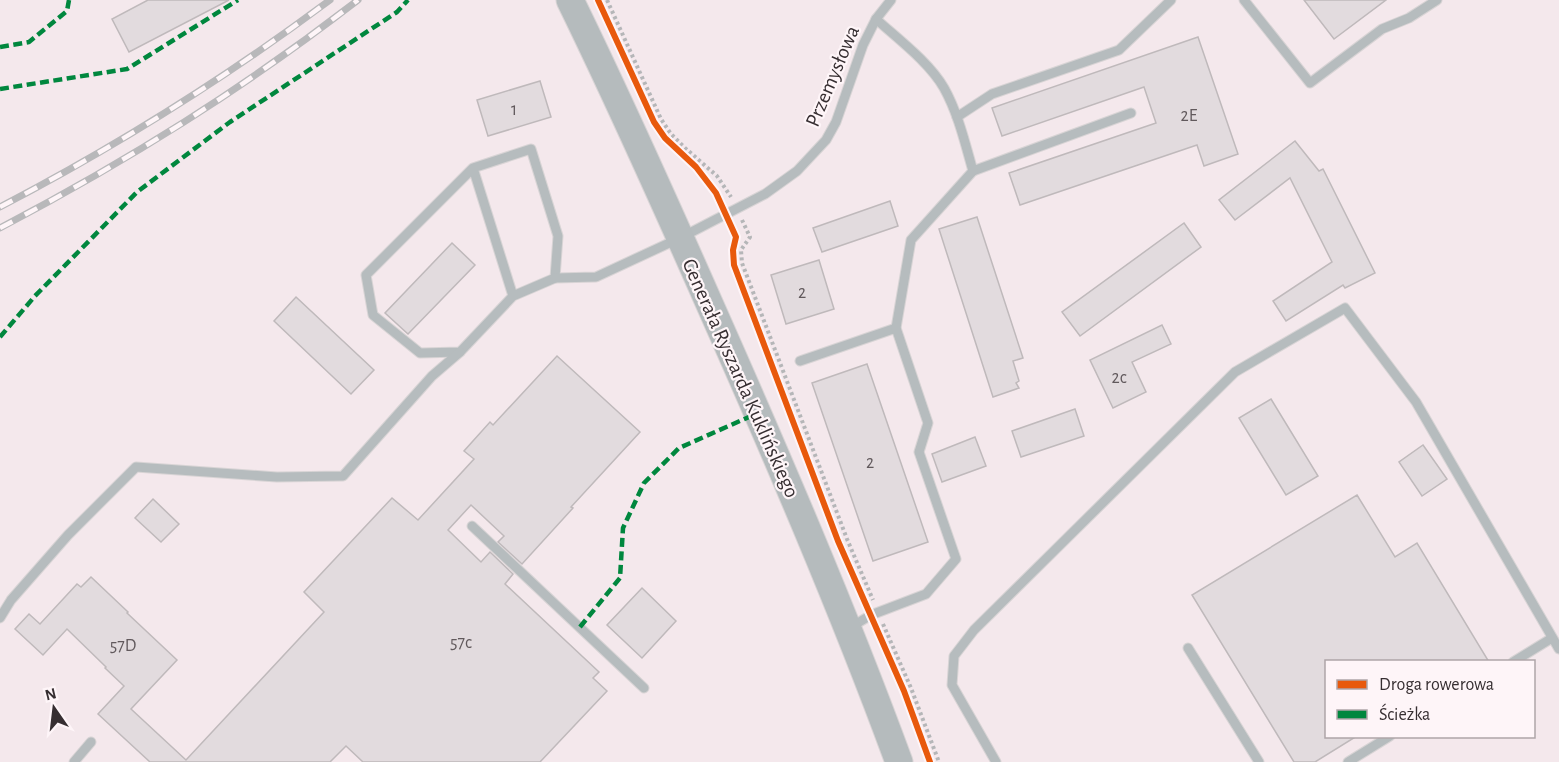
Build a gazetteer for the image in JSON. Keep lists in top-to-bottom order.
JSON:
{
  "streets": {
    "main road": ["Generała Ryszarda Kuklińskiego"],
    "lane": ["Przemysłowa"]
  },
  "crossings": [
    ["Przemysłowa", "Generała Ryszarda Kuklińskiego"]
  ],
  "house_numbers": [
    "1",
    "2E",
    "2",
    "2c",
    "2",
    "57c",
    "57D"
  ],
  "legend": ["Droga rowerowa", "Ścieżka"],
  "north": "top"
}
